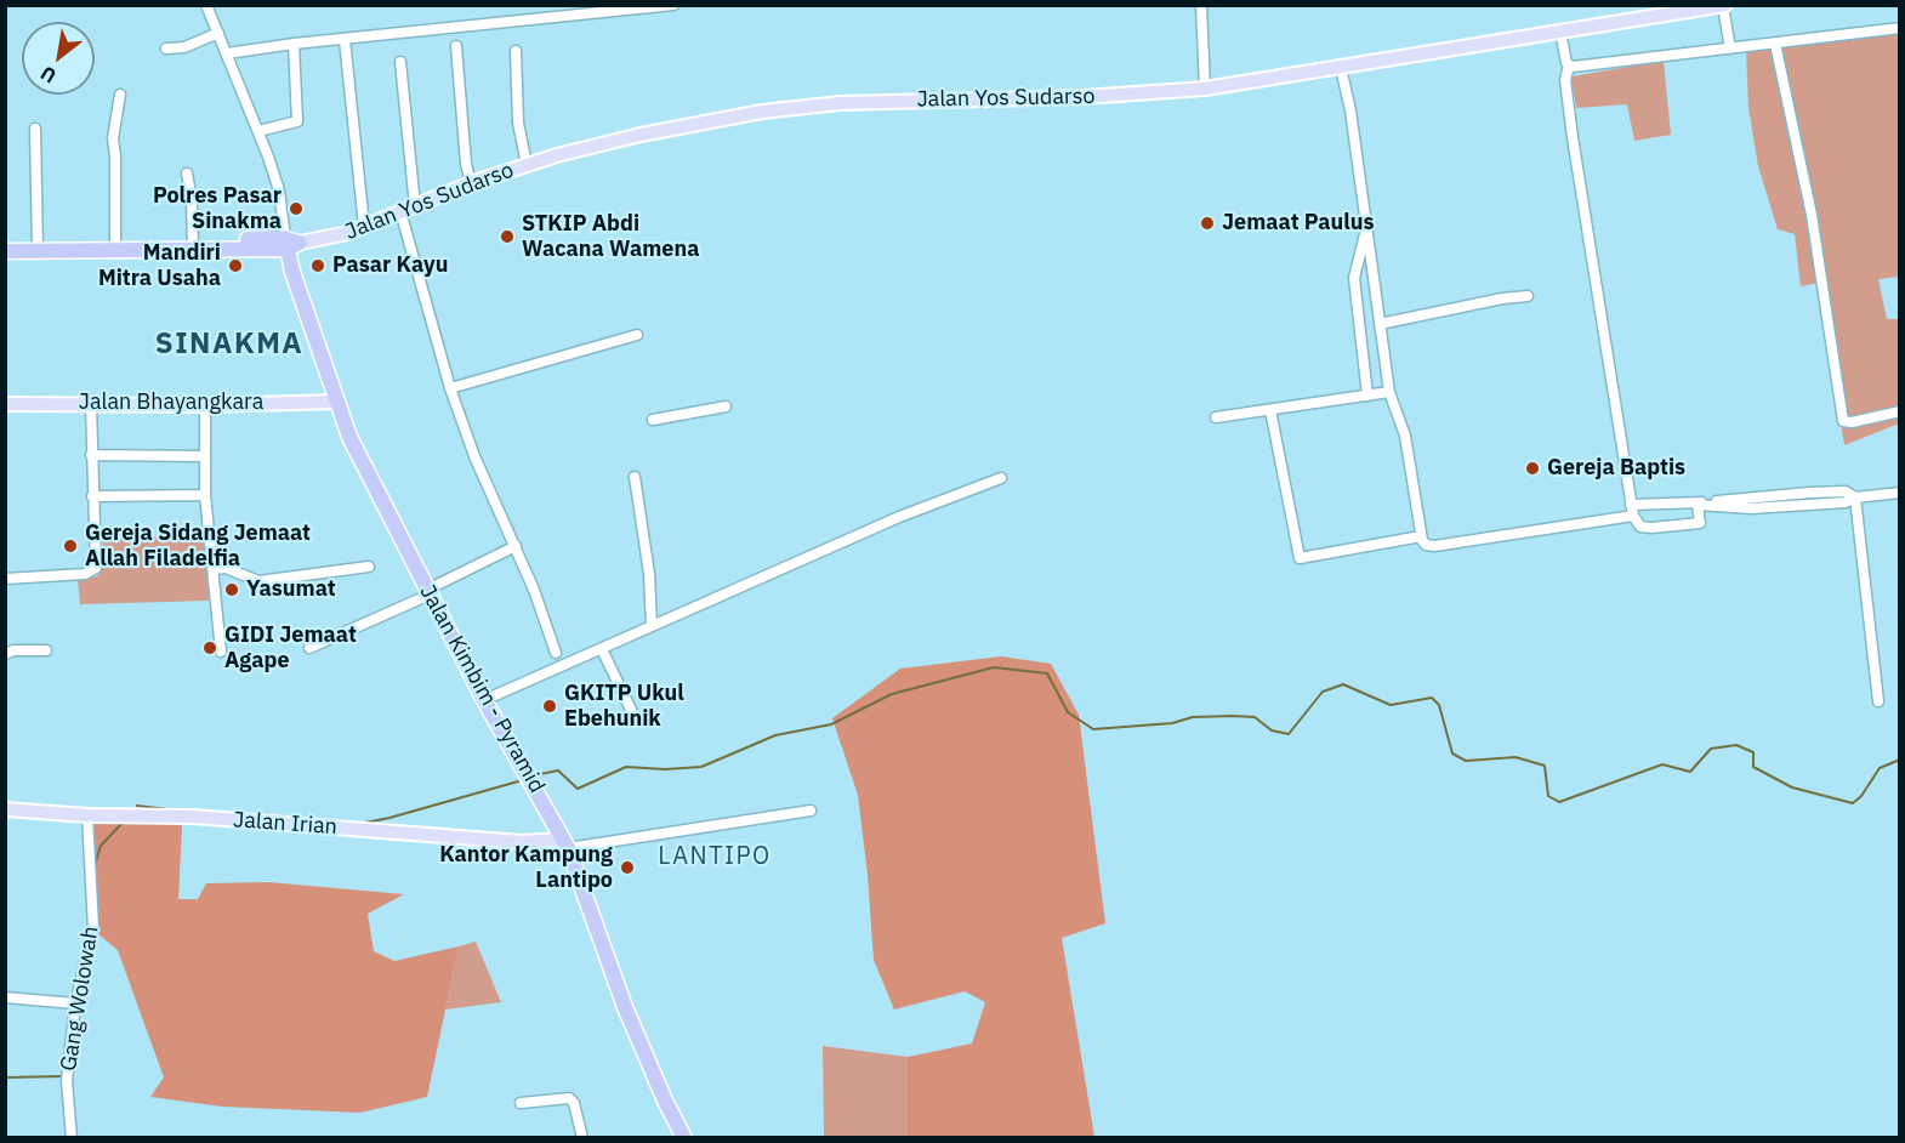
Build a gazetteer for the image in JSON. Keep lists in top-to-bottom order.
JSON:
{
  "streets": {
    "highway": ["Jalan Yos Sudarso", "Jalan Kimbim - Pyramid"],
    "main road": ["Jalan Bhayangkara", "Jalan Irian"],
    "street": ["Gang Wolowah"]
  },
  "crossings": [
    ["Jalan Yos Sudarso", "Jalan Kimbim - Pyramid"],
    ["Jalan Bhayangkara", "Jalan Kimbim - Pyramid"],
    ["Jalan Kimbim - Pyramid", "Jalan Irian"],
    ["Jalan Irian", "Gang Wolowah"]
  ],
  "districts": ["SINAKMA", "LANTIPO"],
  "places": [
    "Polres Pasar Sinakma",
    "Jemaat Paulus",
    "STKIP Abdi Wacana Wamena",
    "Mandiri Mitra Usaha",
    "Pasar Kayu",
    "Gereja Baptis",
    "Gereja Sidang Jemaat Allah Filadelfia",
    "Yasumat",
    "GIDI Jemaat Agape",
    "GKITP Ukul Ebehunik",
    "Kantor Kampung Lantipo"
  ],
  "north": "bottom left"
}
